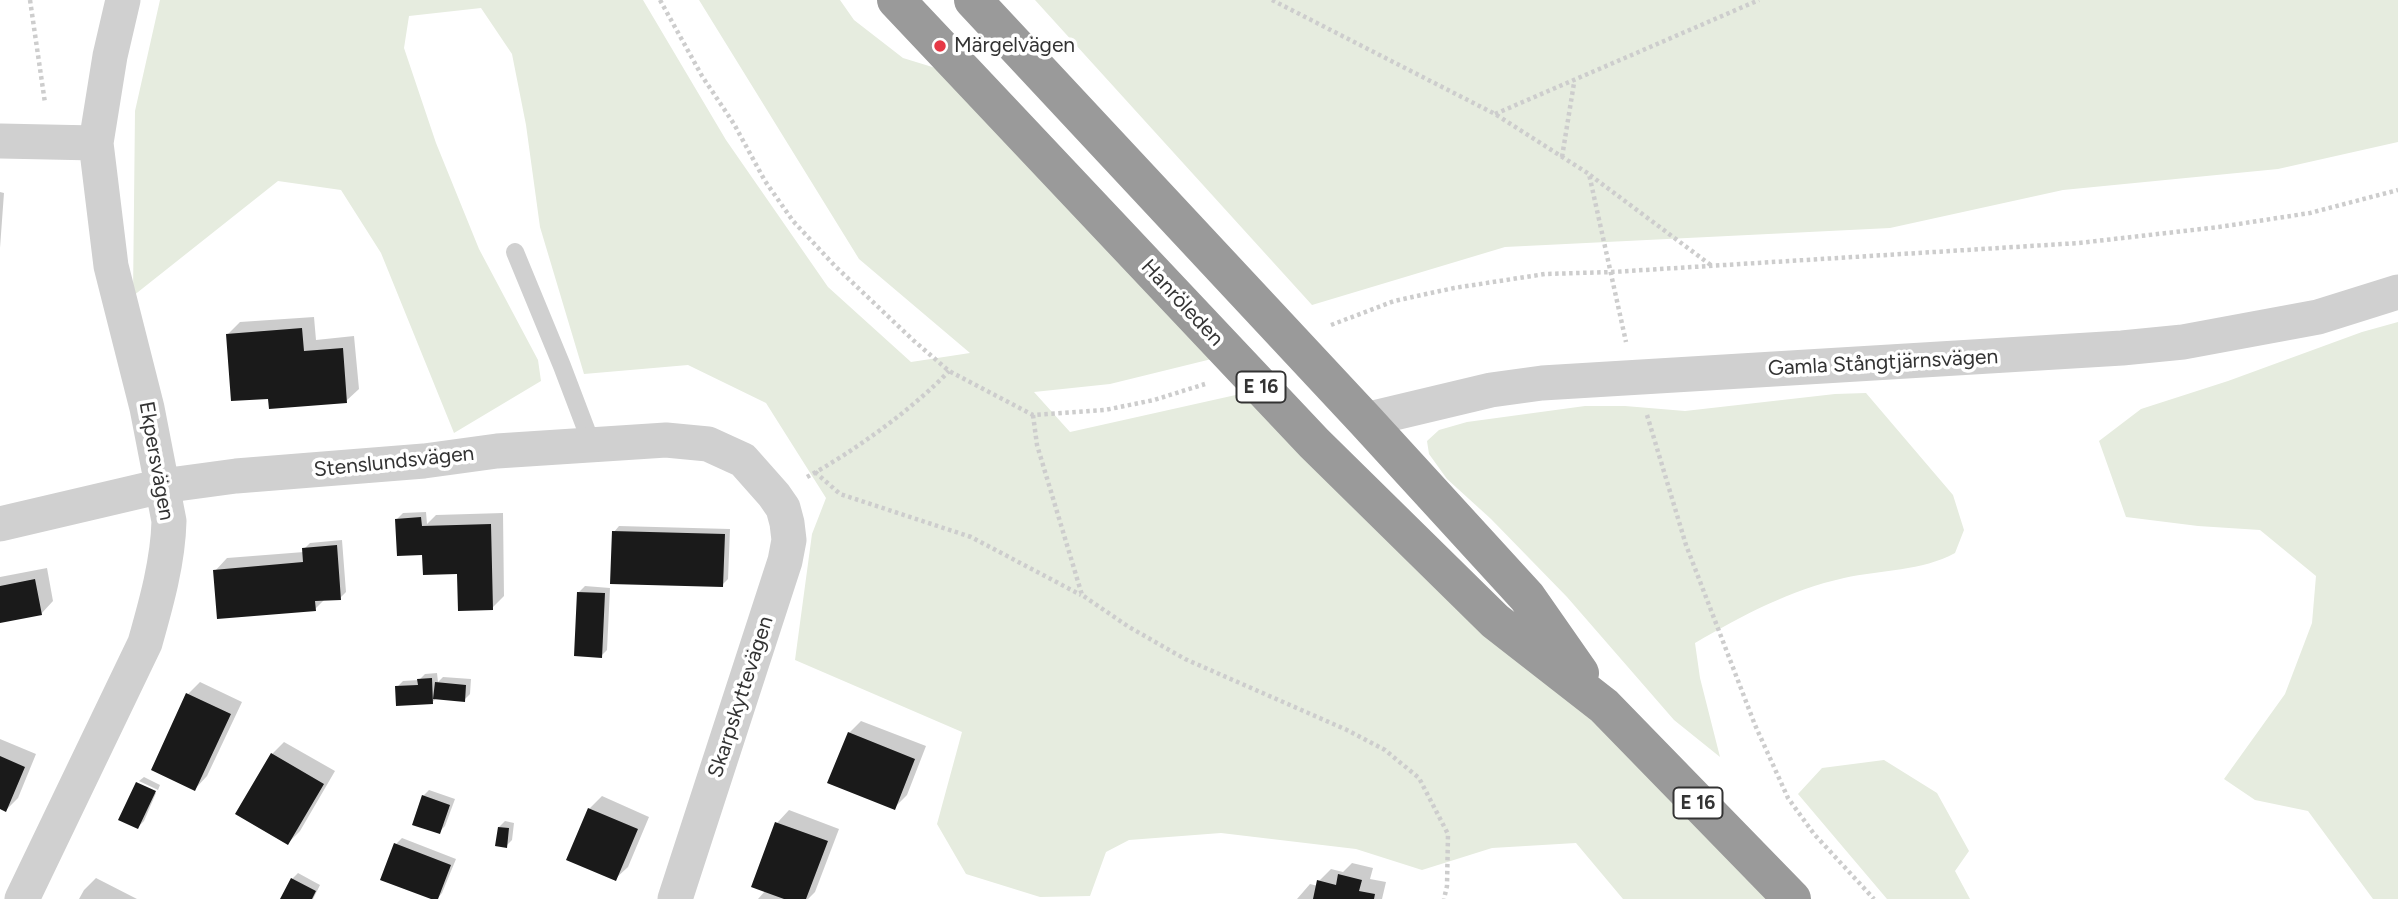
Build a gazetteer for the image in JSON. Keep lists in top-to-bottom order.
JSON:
{
  "streets": {
    "highway": ["Hanröleden", "E 16"],
    "street": [
      "Gamla Stångtjärnsvägen",
      "Ekpersvägen",
      "Stenslundsvägen",
      "Skarpskyttevägen"
    ]
  },
  "crossings": [
    ["Hanröleden", "Gamla Stångtjärnsvägen"],
    ["Ekpersvägen", "Stenslundsvägen"],
    ["Stenslundsvägen", "Skarpskyttevägen"]
  ],
  "places": ["Märgelvägen"]
}
